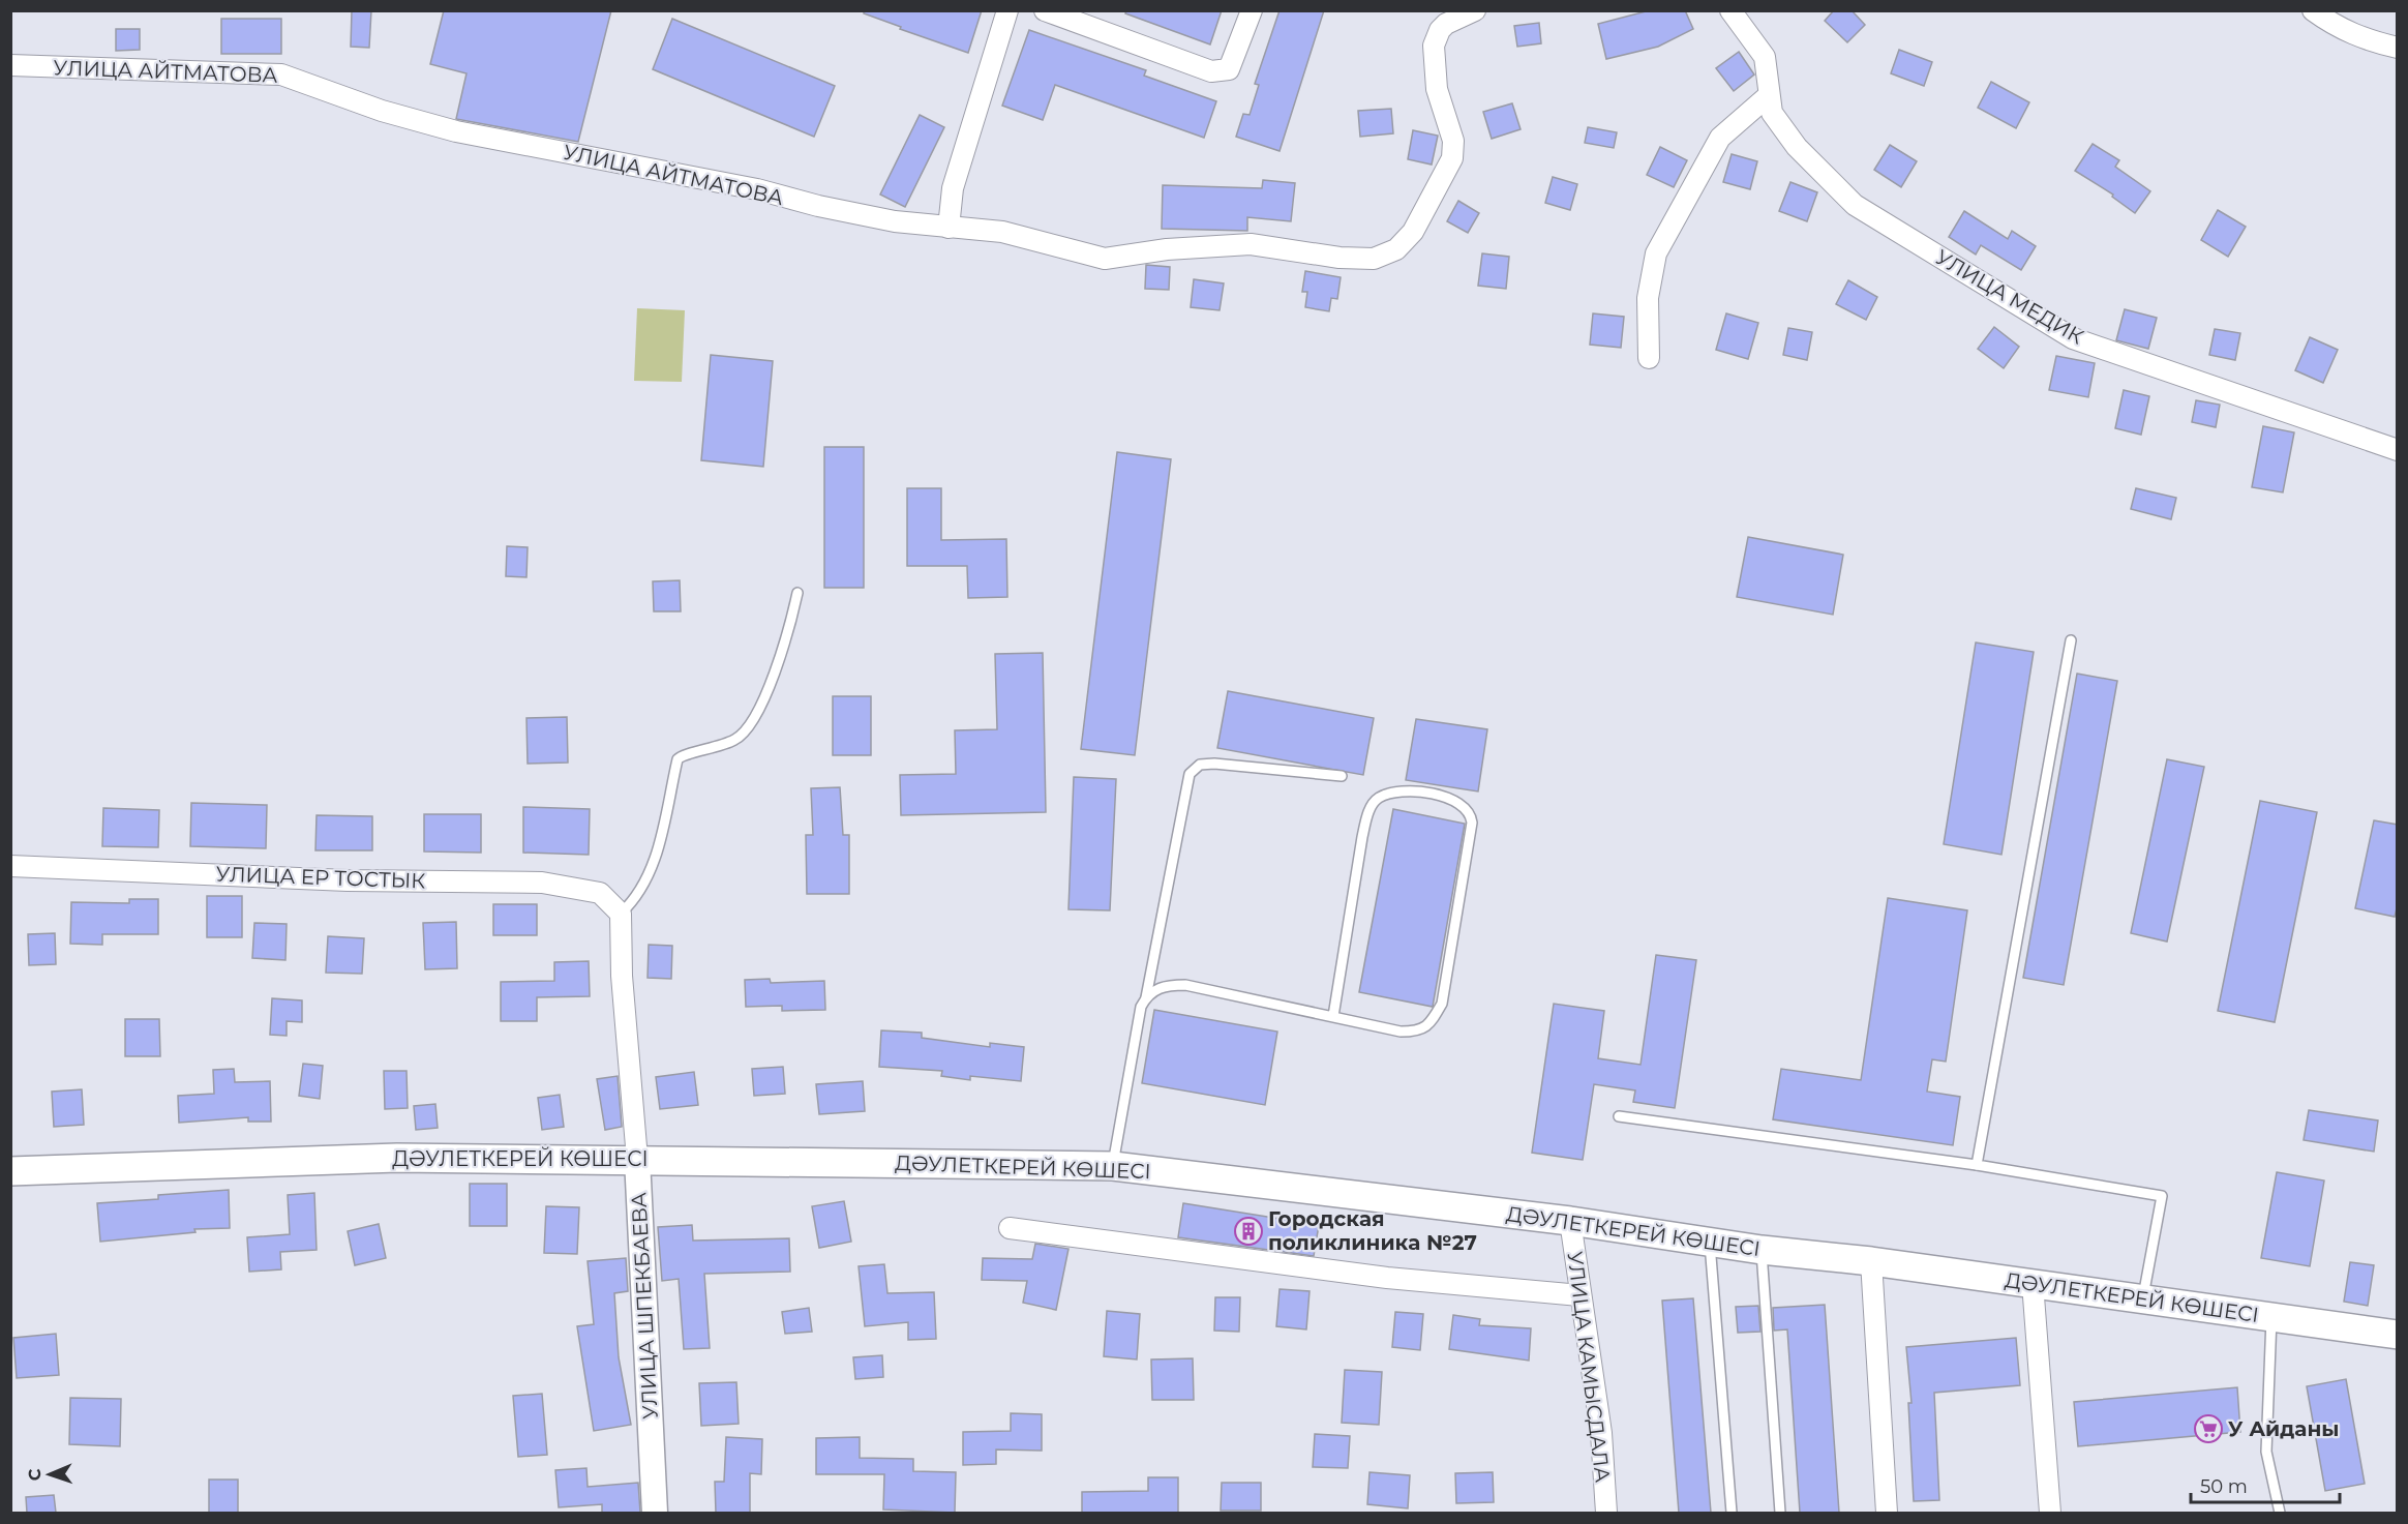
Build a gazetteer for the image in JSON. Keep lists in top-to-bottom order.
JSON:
{
  "streets": {
    "main road": ["ДӘУЛЕТКЕРЕЙ КӨШЕСІ"],
    "street": [
      "УЛИЦА АЙТМАТОВА",
      "УЛИЦА МЕДИК",
      "УЛИЦА ЕР ТОСТЫК",
      "УЛИЦА ШПЕКБАЕВА",
      "УЛИЦА КАМЫСДАЛА"
    ]
  },
  "crossings": [
    ["УЛИЦА ЕР ТОСТЫК", "УЛИЦА ШПЕКБАЕВА"],
    ["ДӘУЛЕТКЕРЕЙ КӨШЕСІ", "УЛИЦА ШПЕКБАЕВА"],
    ["ДӘУЛЕТКЕРЕЙ КӨШЕСІ", "УЛИЦА КАМЫСДАЛА"]
  ],
  "places": {
    "building": ["Городская поликлиника №27"],
    "supermarket": ["У Айданы"]
  },
  "scale_bar": "50 m",
  "north": "left"
}
